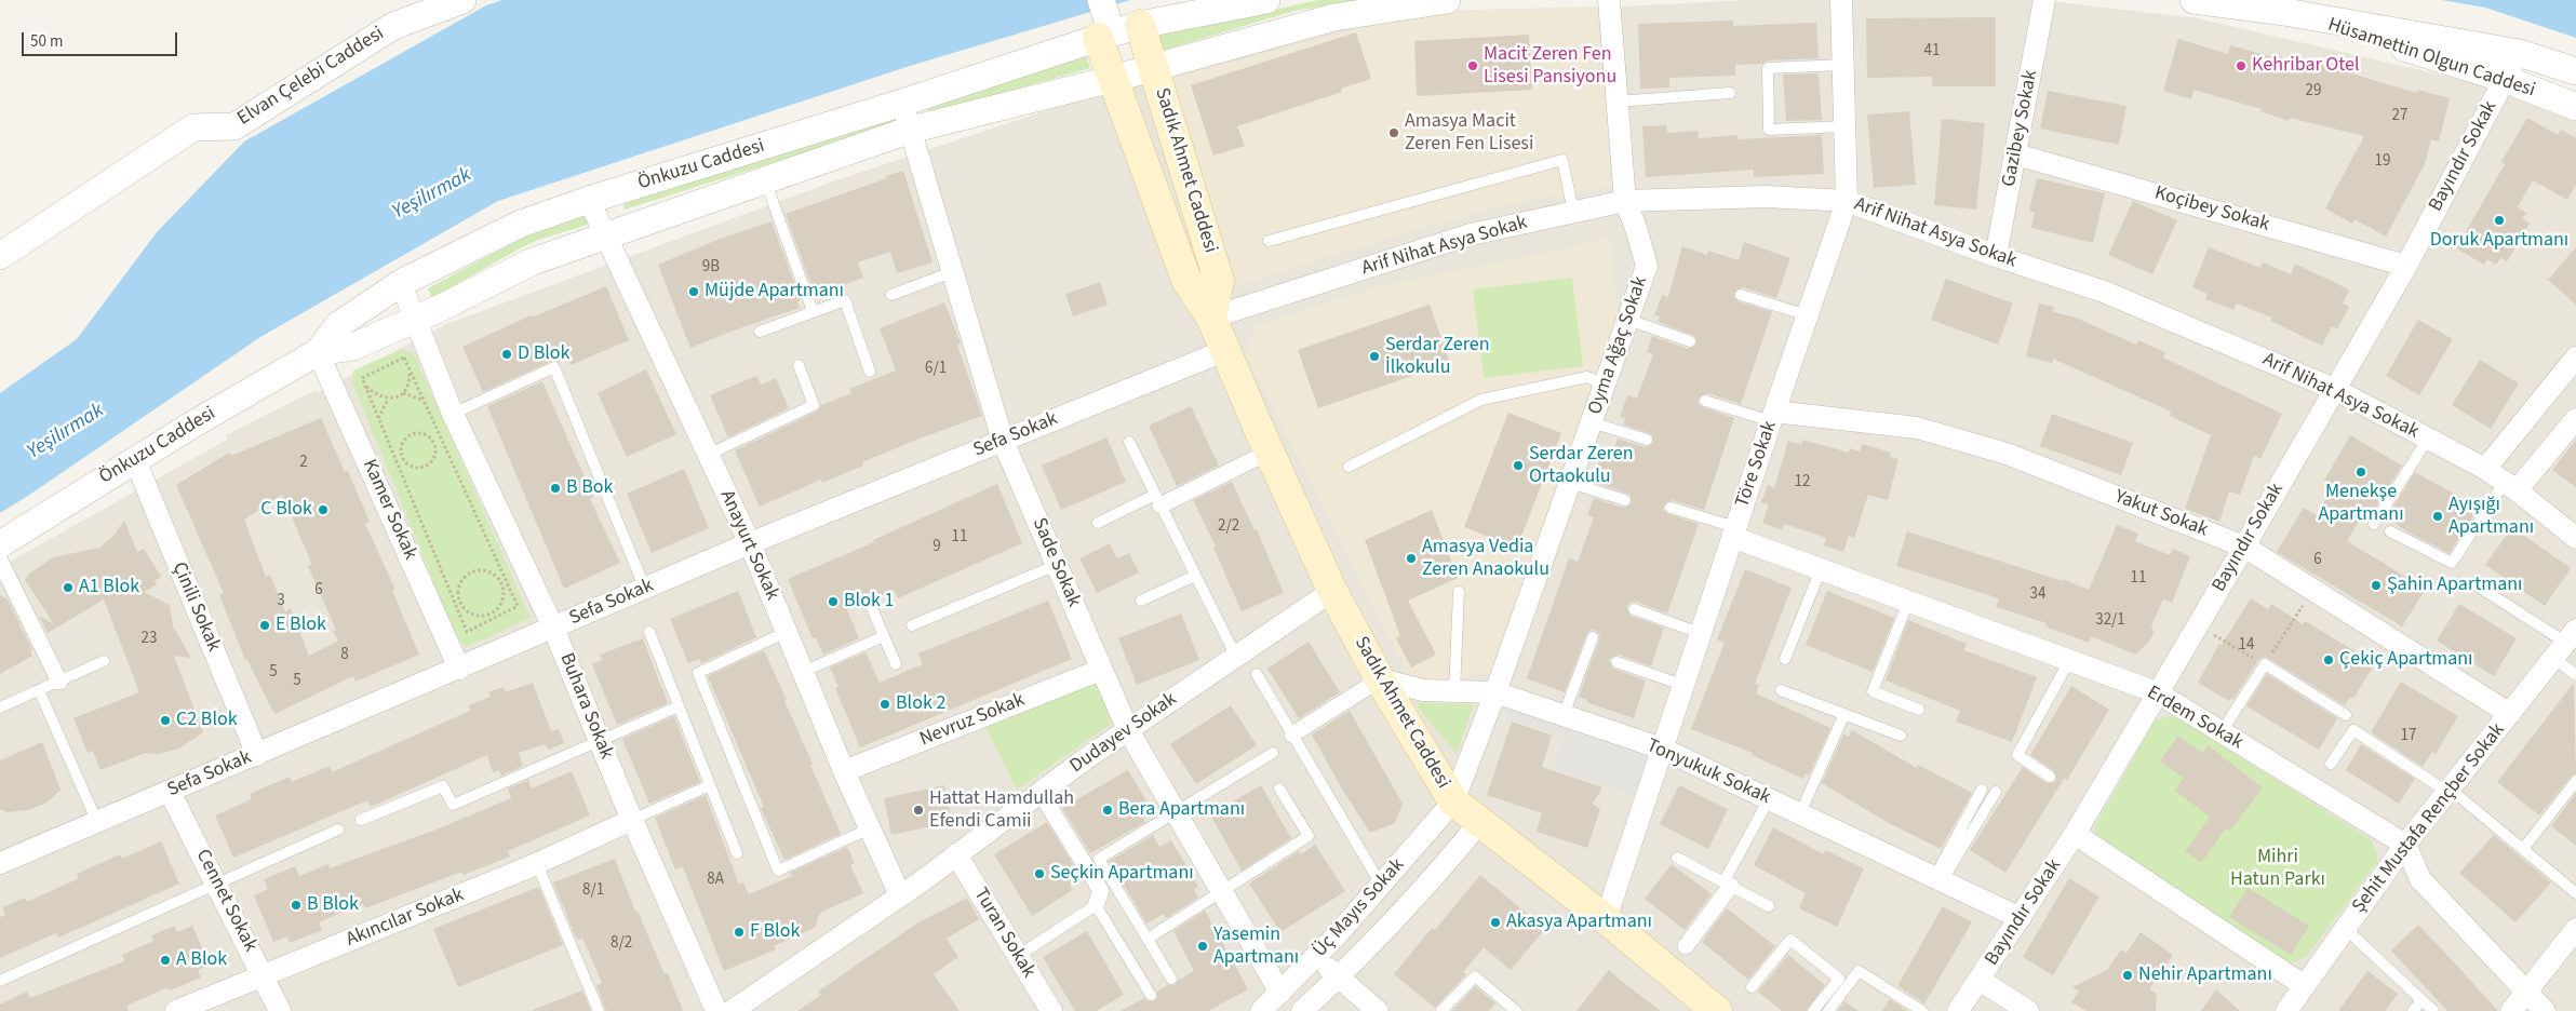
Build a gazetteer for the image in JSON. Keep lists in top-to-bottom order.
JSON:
{
  "streets": {
    "main road": ["Sadık Ahmet Caddesi"],
    "street": [
      "Hüsamettin Olgun Caddesi",
      "Elvan Çelebi Caddesi",
      "Gazibey Sokak",
      "Bayındır Sokak",
      "Önkuzu Caddesi",
      "Koçibey Sokak",
      "Arif Nihat Asya Sokak",
      "Oyma Ağaç Sokak",
      "Sefa Sokak",
      "Töre Sokak",
      "Kamer Sokak",
      "Yakut Sokak",
      "Anayurt Sokak",
      "Sade Sokak",
      "Çinili Sokak",
      "Buhara Sokak",
      "Erdem Sokak",
      "Nevruz Sokak",
      "Dudayev Sokak",
      "Tonyukuk Sokak",
      "Şehit Mustafa Rençber Sokak",
      "Cennet Sokak",
      "Üç Mayıs Sokak",
      "Akıncılar Sokak",
      "Turan Sokak"
    ]
  },
  "crossings": [
    ["Hüsamettin Olgun Caddesi", "Bayındır Sokak"],
    ["Gazibey Sokak", "Koçibey Sokak"],
    ["Gazibey Sokak", "Arif Nihat Asya Sokak"],
    ["Bayındır Sokak", "Koçibey Sokak"],
    ["Bayındır Sokak", "Arif Nihat Asya Sokak"],
    ["Bayındır Sokak", "Yakut Sokak"],
    ["Bayındır Sokak", "Erdem Sokak"],
    ["Bayındır Sokak", "Tonyukuk Sokak"],
    ["Önkuzu Caddesi", "Sadık Ahmet Caddesi"],
    ["Önkuzu Caddesi", "Kamer Sokak"],
    ["Önkuzu Caddesi", "Anayurt Sokak"],
    ["Önkuzu Caddesi", "Sade Sokak"],
    ["Önkuzu Caddesi", "Çinili Sokak"],
    ["Önkuzu Caddesi", "Buhara Sokak"],
    ["Sadık Ahmet Caddesi", "Arif Nihat Asya Sokak"],
    ["Sadık Ahmet Caddesi", "Oyma Ağaç Sokak"],
    ["Sadık Ahmet Caddesi", "Sefa Sokak"],
    ["Sadık Ahmet Caddesi", "Töre Sokak"],
    ["Sadık Ahmet Caddesi", "Dudayev Sokak"],
    ["Sadık Ahmet Caddesi", "Tonyukuk Sokak"],
    ["Sadık Ahmet Caddesi", "Üç Mayıs Sokak"],
    ["Arif Nihat Asya Sokak", "Oyma Ağaç Sokak"],
    ["Arif Nihat Asya Sokak", "Töre Sokak"],
    ["Oyma Ağaç Sokak", "Tonyukuk Sokak"],
    ["Oyma Ağaç Sokak", "Üç Mayıs Sokak"],
    ["Sefa Sokak", "Kamer Sokak"],
    ["Sefa Sokak", "Anayurt Sokak"],
    ["Sefa Sokak", "Sade Sokak"],
    ["Sefa Sokak", "Çinili Sokak"],
    ["Sefa Sokak", "Buhara Sokak"],
    ["Sefa Sokak", "Cennet Sokak"],
    ["Töre Sokak", "Yakut Sokak"],
    ["Töre Sokak", "Erdem Sokak"],
    ["Töre Sokak", "Tonyukuk Sokak"],
    ["Yakut Sokak", "Şehit Mustafa Rençber Sokak"],
    ["Anayurt Sokak", "Nevruz Sokak"],
    ["Anayurt Sokak", "Dudayev Sokak"],
    ["Sade Sokak", "Nevruz Sokak"],
    ["Sade Sokak", "Dudayev Sokak"],
    ["Sade Sokak", "Üç Mayıs Sokak"],
    ["Buhara Sokak", "Akıncılar Sokak"],
    ["Erdem Sokak", "Şehit Mustafa Rençber Sokak"],
    ["Dudayev Sokak", "Turan Sokak"],
    ["Cennet Sokak", "Akıncılar Sokak"]
  ],
  "water": ["Yeşilırmak"],
  "parks": ["Mihri Hatun Parkı"],
  "places": [
    "Macit Zeren Fen Lisesi Pansiyonu",
    "Kehribar Otel",
    "Amasya Macit Zeren Fen Lisesi",
    "Doruk Apartmanı",
    "Müjde Apartmanı",
    "D Blok",
    "Serdar Zeren İlkokulu",
    "Serdar Zeren Ortaokulu",
    "Menekşe Apartmanı",
    "B Bok",
    "C Blok",
    "Ayışığı Apartmanı",
    "Amasya Vedia Zeren Anaokulu",
    "Şahin Apartmanı",
    "A1 Blok",
    "Blok 1",
    "E Blok",
    "Çekiç Apartmanı",
    "Blok 2",
    "C2 Blok",
    "Hattat Hamdullah Efendi Camii",
    "Bera Apartmanı",
    "Seçkin Apartmanı",
    "B Blok",
    "Akasya Apartmanı",
    "F Blok",
    "Yasemin Apartmanı",
    "A Blok",
    "Nehir Apartmanı"
  ],
  "house_numbers": [
    "41",
    "29",
    "27",
    "19",
    "9B",
    "6/1",
    "2",
    "12",
    "2/2",
    "11",
    "9",
    "6",
    "11",
    "6",
    "34",
    "3",
    "32/1",
    "23",
    "14",
    "8",
    "5",
    "5",
    "17",
    "8A",
    "8/1",
    "8/2"
  ],
  "scale_bar": "50 m"
}
